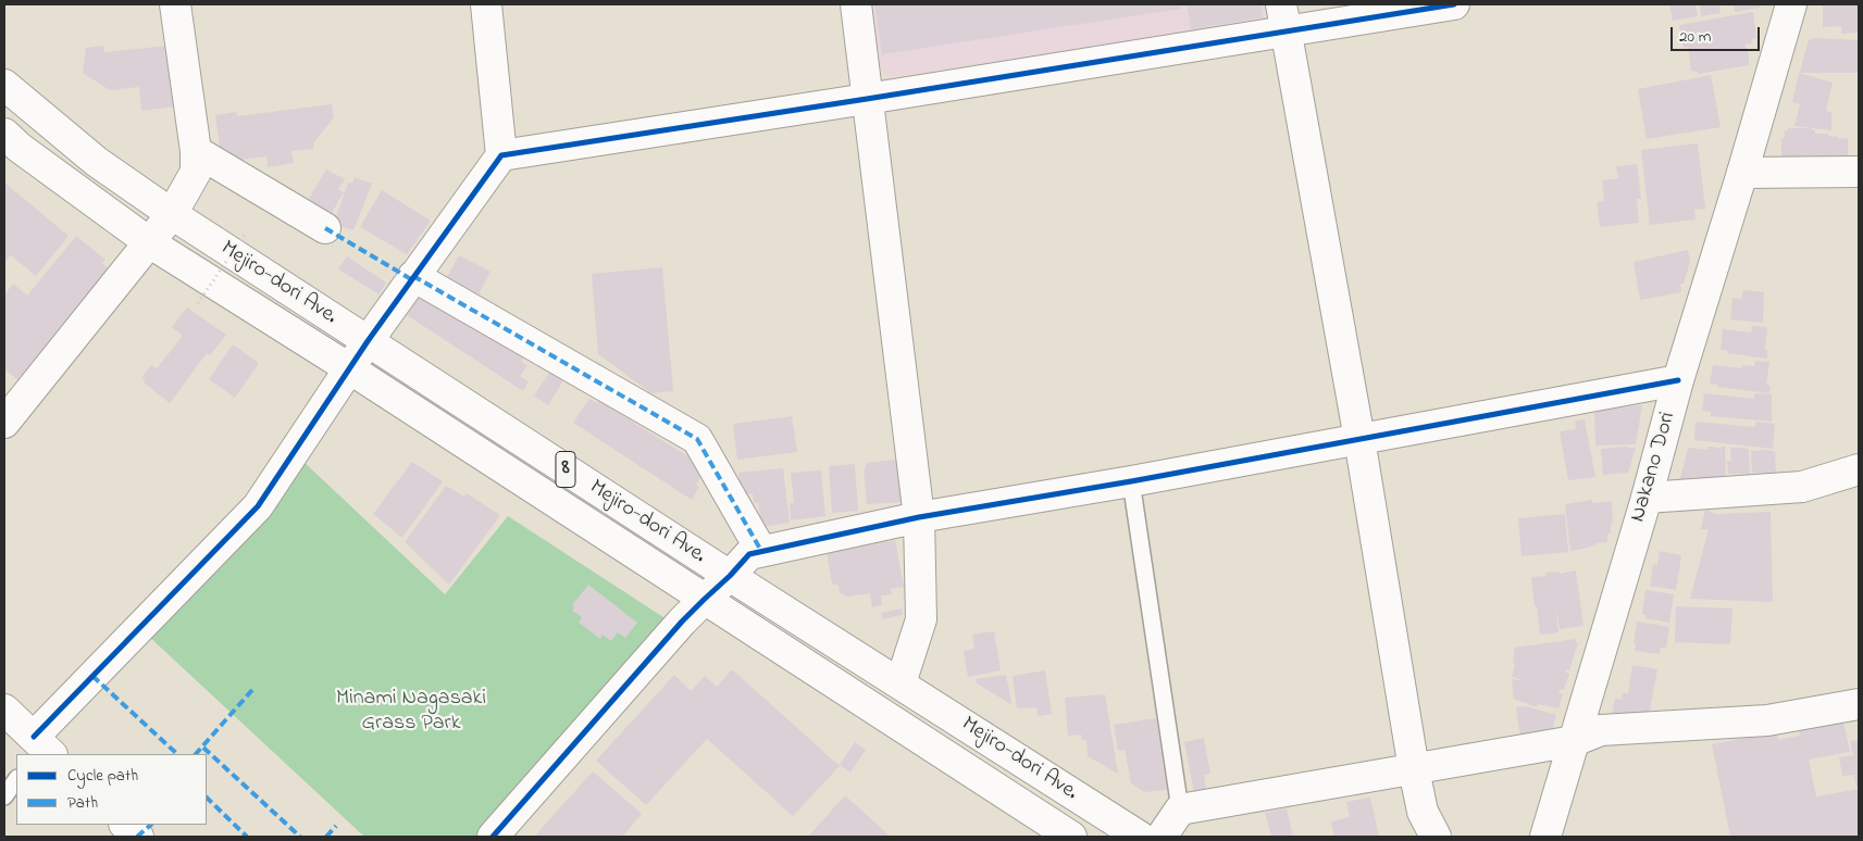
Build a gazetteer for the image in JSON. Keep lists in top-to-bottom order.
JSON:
{
  "streets": {
    "street": ["Mejiro-dori Ave.", "Nakano Dori", "8"]
  },
  "parks": ["Minami Nagasaki Grass Park"],
  "legend": ["Cycle path", "Path"],
  "scale_bar": "20 m"
}
